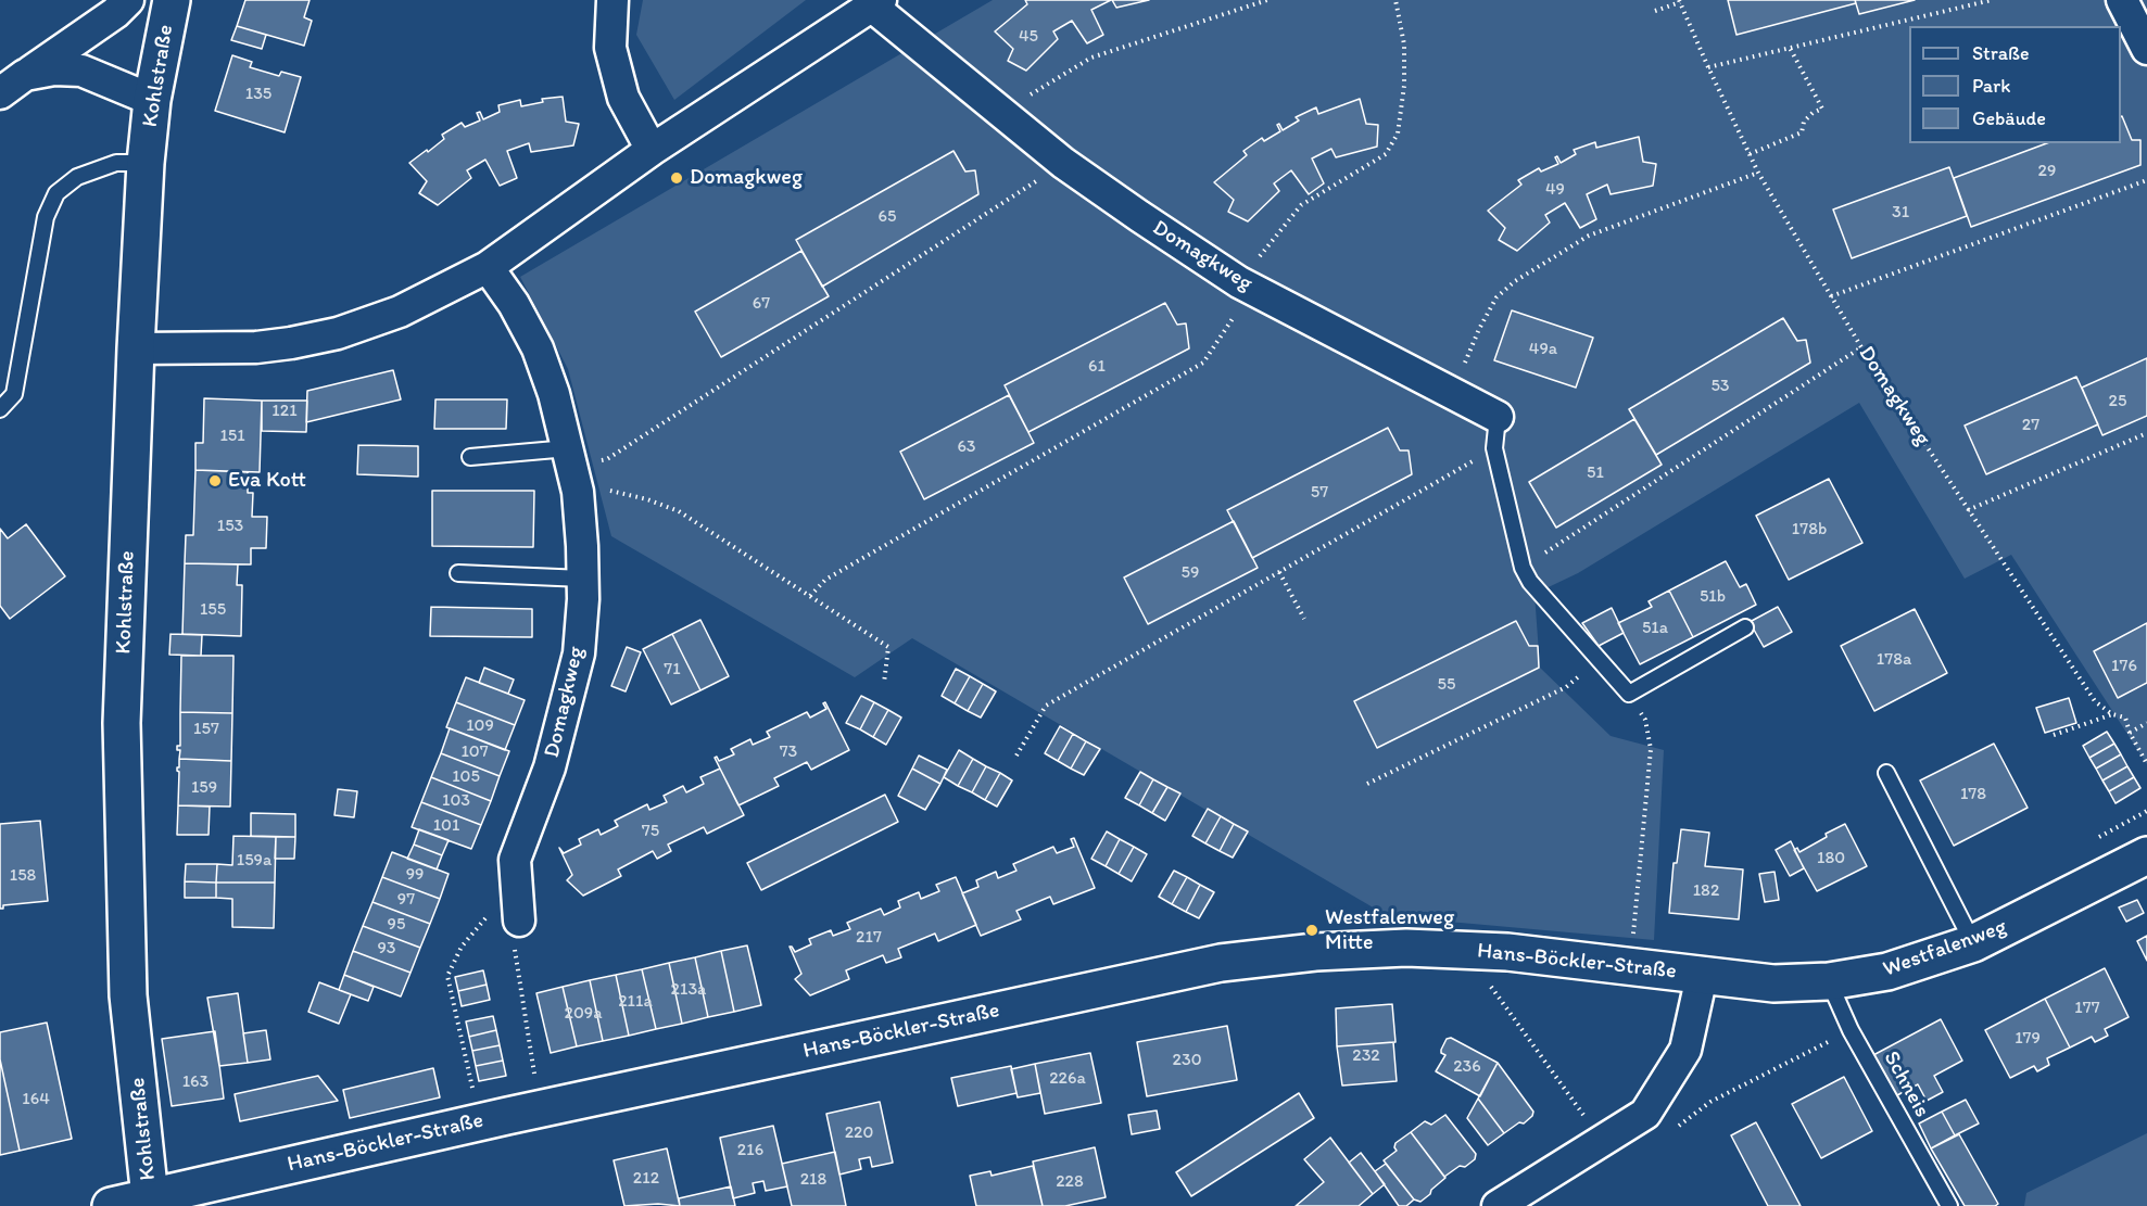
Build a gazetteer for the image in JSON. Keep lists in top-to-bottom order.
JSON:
{
  "streets": {
    "street": [
      "Kohlstraße",
      "Domagkweg",
      "Westfalenweg",
      "Hans-Böckler-Straße"
    ],
    "lane": ["Schneis"]
  },
  "crossings": [
    ["Kohlstraße", "Domagkweg"],
    ["Kohlstraße", "Hans-Böckler-Straße"],
    ["Westfalenweg", "Hans-Böckler-Straße"],
    ["Westfalenweg", "Schneis"]
  ],
  "places": ["Domagkweg", "Eva Kott", "Westfalenweg Mitte"],
  "house_numbers": [
    "45",
    "135",
    "29",
    "49",
    "31",
    "65",
    "67",
    "49a",
    "61",
    "53",
    "25",
    "121",
    "27",
    "151",
    "63",
    "51",
    "57",
    "153",
    "178b",
    "59",
    "51b",
    "155",
    "51a",
    "178a",
    "176",
    "71",
    "55",
    "109",
    "157",
    "107",
    "73",
    "105",
    "159",
    "178",
    "103",
    "101",
    "75",
    "180",
    "159a",
    "99",
    "158",
    "182",
    "97",
    "95",
    "217",
    "93",
    "213a",
    "211a",
    "177",
    "209a",
    "179",
    "232",
    "230",
    "236",
    "226a",
    "163",
    "164",
    "220",
    "216",
    "212",
    "218",
    "228"
  ],
  "legend": ["Straße", "Park", "Gebäude"]
}
